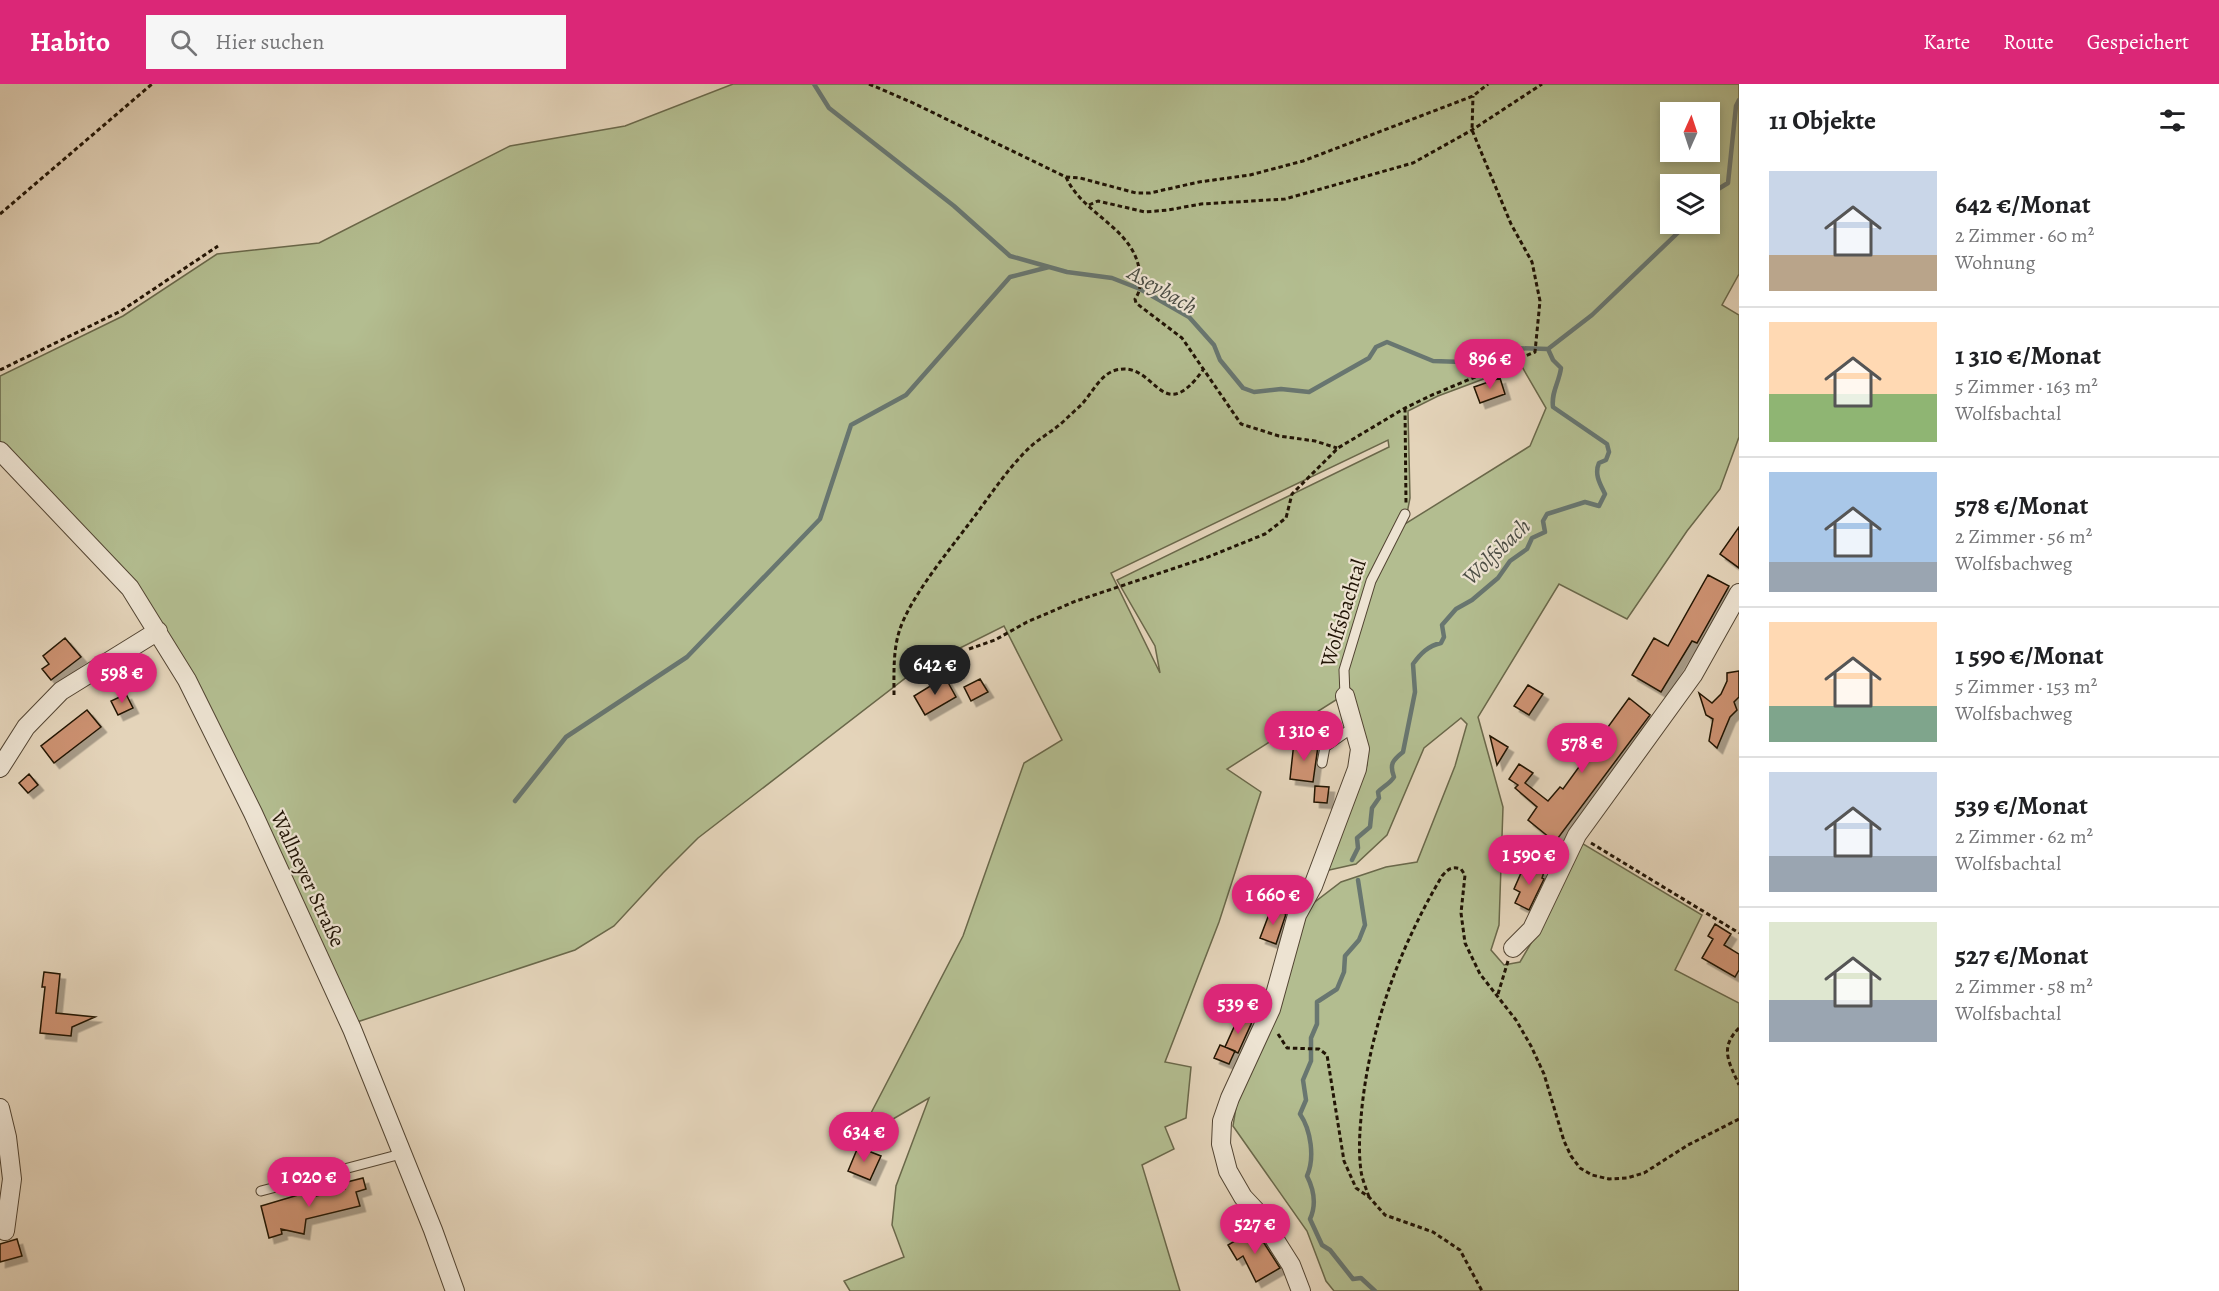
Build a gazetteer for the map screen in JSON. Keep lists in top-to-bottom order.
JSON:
{
  "streets": {
    "street": ["Wolfsbachtal", "Wallneyer Straße"]
  },
  "water": ["Aseybach", "Wolfsbach"],
  "north": "top",
  "page": {
    "header": "Habito",
    "search": "Hier suchen",
    "nav": ["Karte", "Route", "Gespeichert"],
    "heading": "11 Objekte",
    "list": [
      {
        "name": "642 €/Monat",
        "note": "2 Zimmer · 60 m² · Wohnung"
      },
      {
        "name": "1 310 €/Monat",
        "note": "5 Zimmer · 163 m² · Wolfsbachtal"
      },
      {
        "name": "578 €/Monat",
        "note": "2 Zimmer · 56 m² · Wolfsbachweg"
      },
      {
        "name": "1 590 €/Monat",
        "note": "5 Zimmer · 153 m² · Wolfsbachweg"
      },
      {
        "name": "539 €/Monat",
        "note": "2 Zimmer · 62 m² · Wolfsbachtal"
      },
      {
        "name": "527 €/Monat",
        "note": "2 Zimmer · 58 m² · Wolfsbachtal"
      }
    ],
    "price": [
      "896 €",
      "642 €",
      "598 €",
      "1 310 €",
      "578 €",
      "1 590 €",
      "1 660 €",
      "539 €",
      "634 €",
      "1 020 €",
      "527 €"
    ]
  }
}
